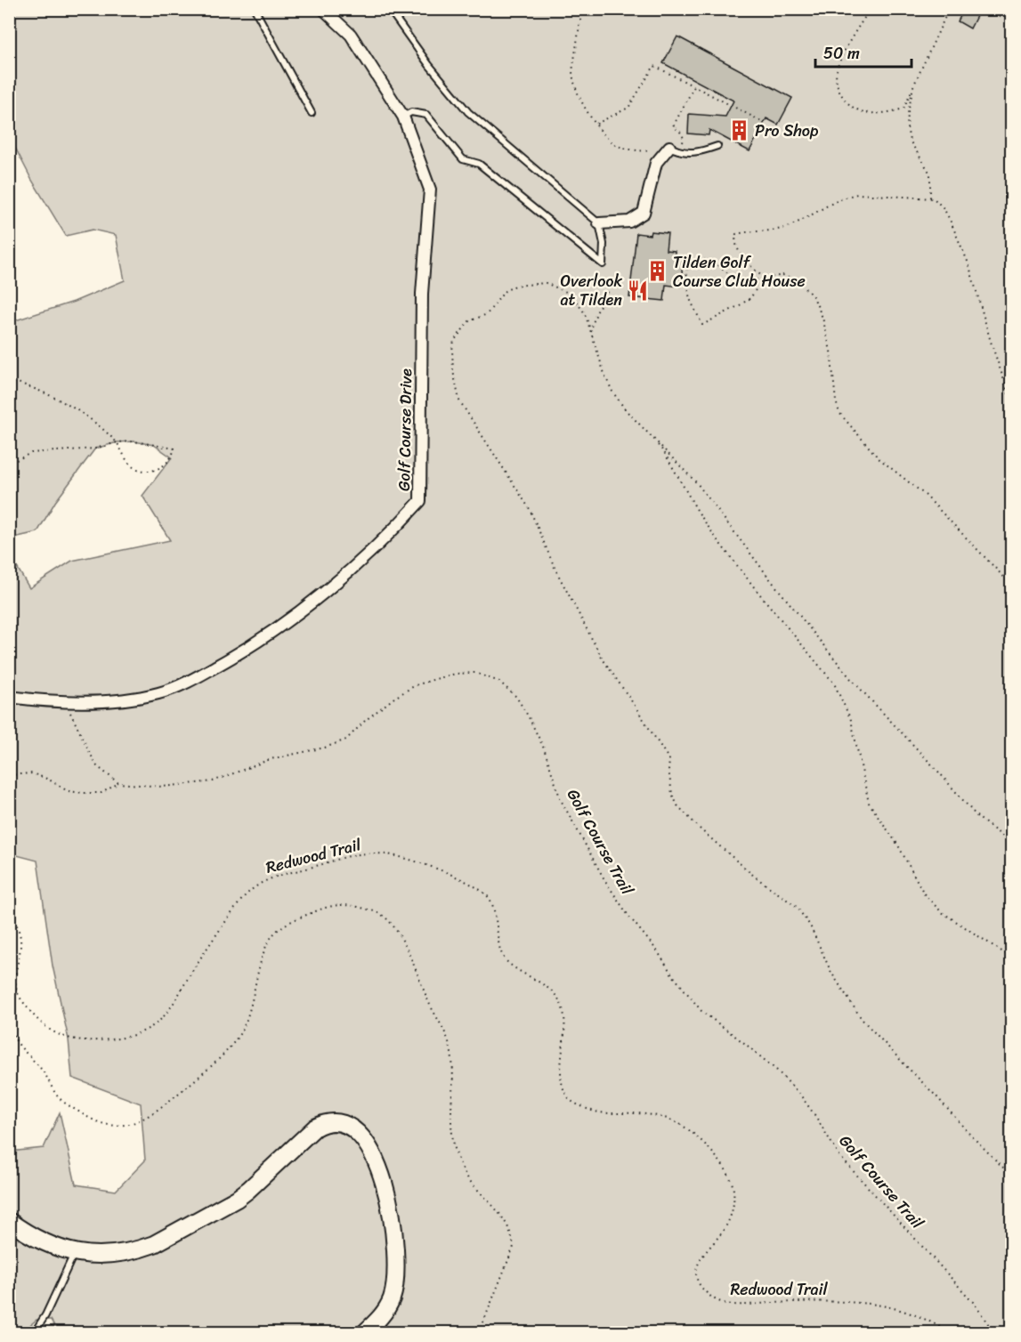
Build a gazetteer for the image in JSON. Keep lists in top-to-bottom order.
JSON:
{
  "streets": {
    "street": ["Golf Course Drive"],
    "path": ["Golf Course Trail", "Redwood Trail"]
  },
  "places": {
    "building": ["Pro Shop", "Tilden Golf Course Club House"],
    "restaurant": ["Overlook at Tilden"]
  },
  "scale_bar": "50 m"
}
